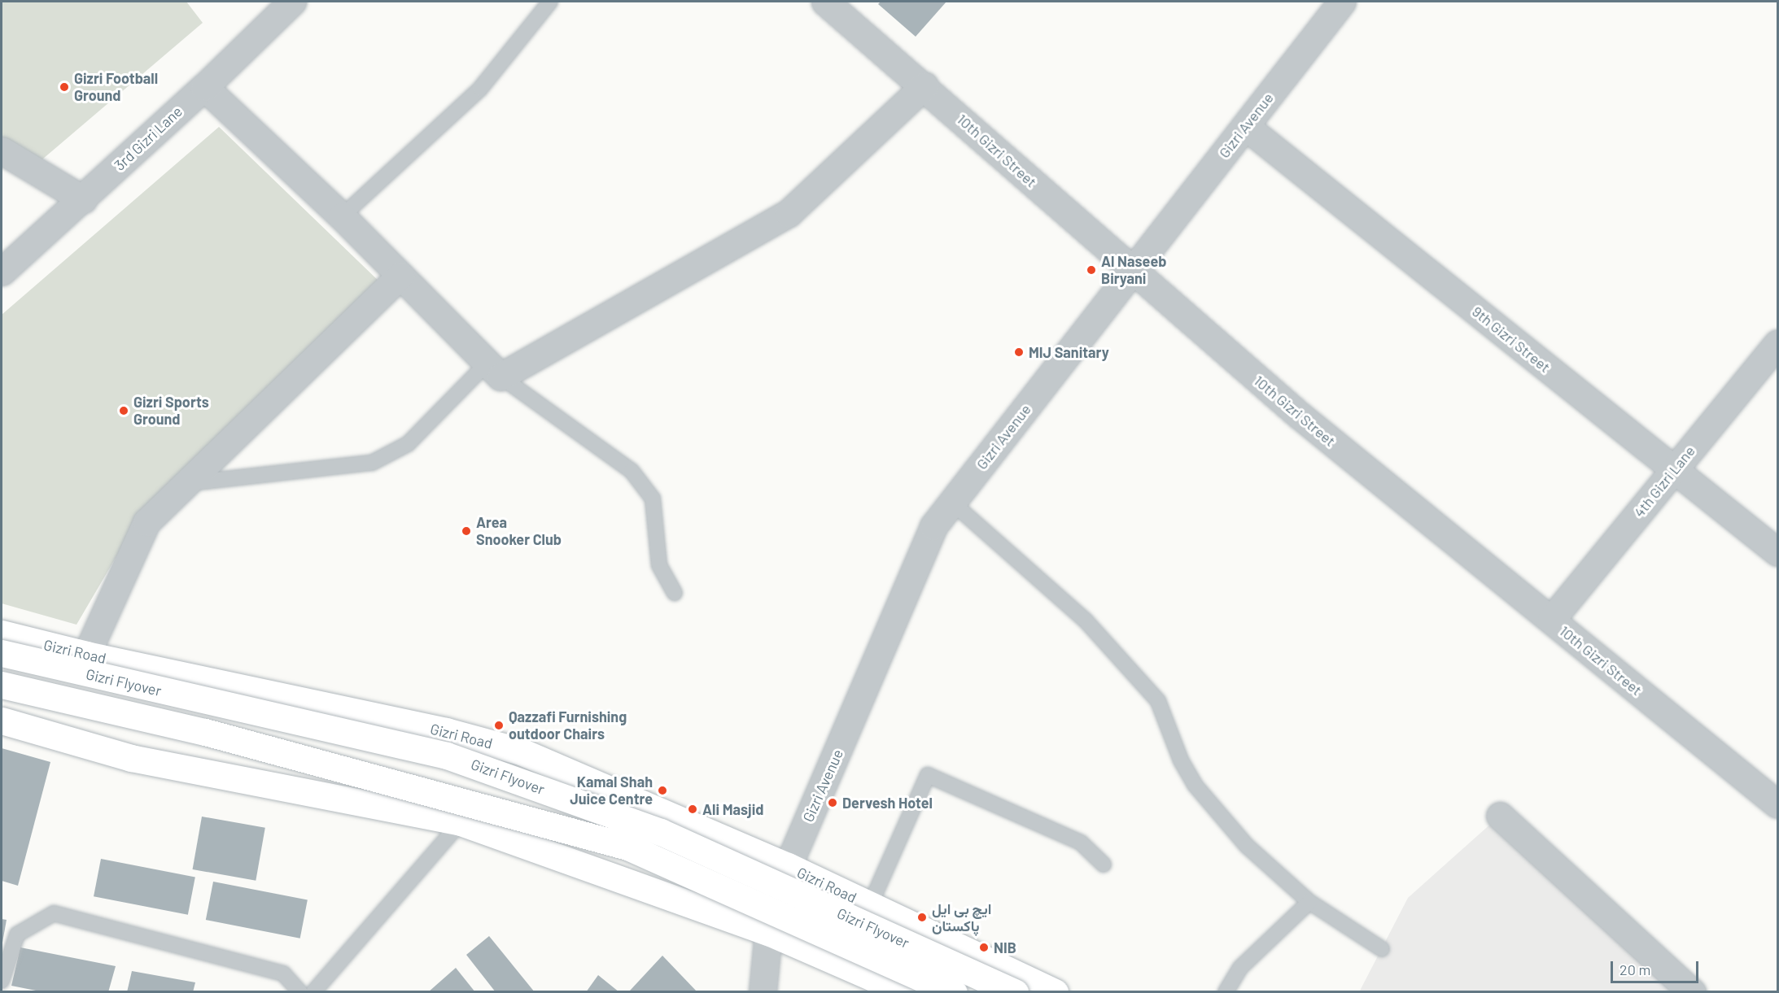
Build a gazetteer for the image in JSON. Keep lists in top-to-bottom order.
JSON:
{
  "streets": {
    "main road": ["Gizri Road", "Gizri Flyover"],
    "street": [
      "Gizri Avenue",
      "3rd Gizri Lane",
      "10th Gizri Street",
      "9th Gizri Street",
      "4th Gizri Lane"
    ]
  },
  "crossings": [
    ["Gizri Avenue", "10th Gizri Street"],
    ["Gizri Avenue", "9th Gizri Street"],
    ["Gizri Avenue", "Gizri Road"],
    ["10th Gizri Street", "4th Gizri Lane"],
    ["9th Gizri Street", "4th Gizri Lane"]
  ],
  "places": [
    "Gizri Football Ground",
    "Al Naseeb Biryani",
    "MIJ Sanitary",
    "Gizri Sports Ground",
    "Area Snooker Club",
    "Qazzafi Furnishing outdoor Chairs",
    "Kamal Shah Juice Centre",
    "Dervesh Hotel",
    "Ali Masjid",
    "ایچ بی ایل پاکستان",
    "NIB"
  ],
  "scale_bar": "20 m"
}
